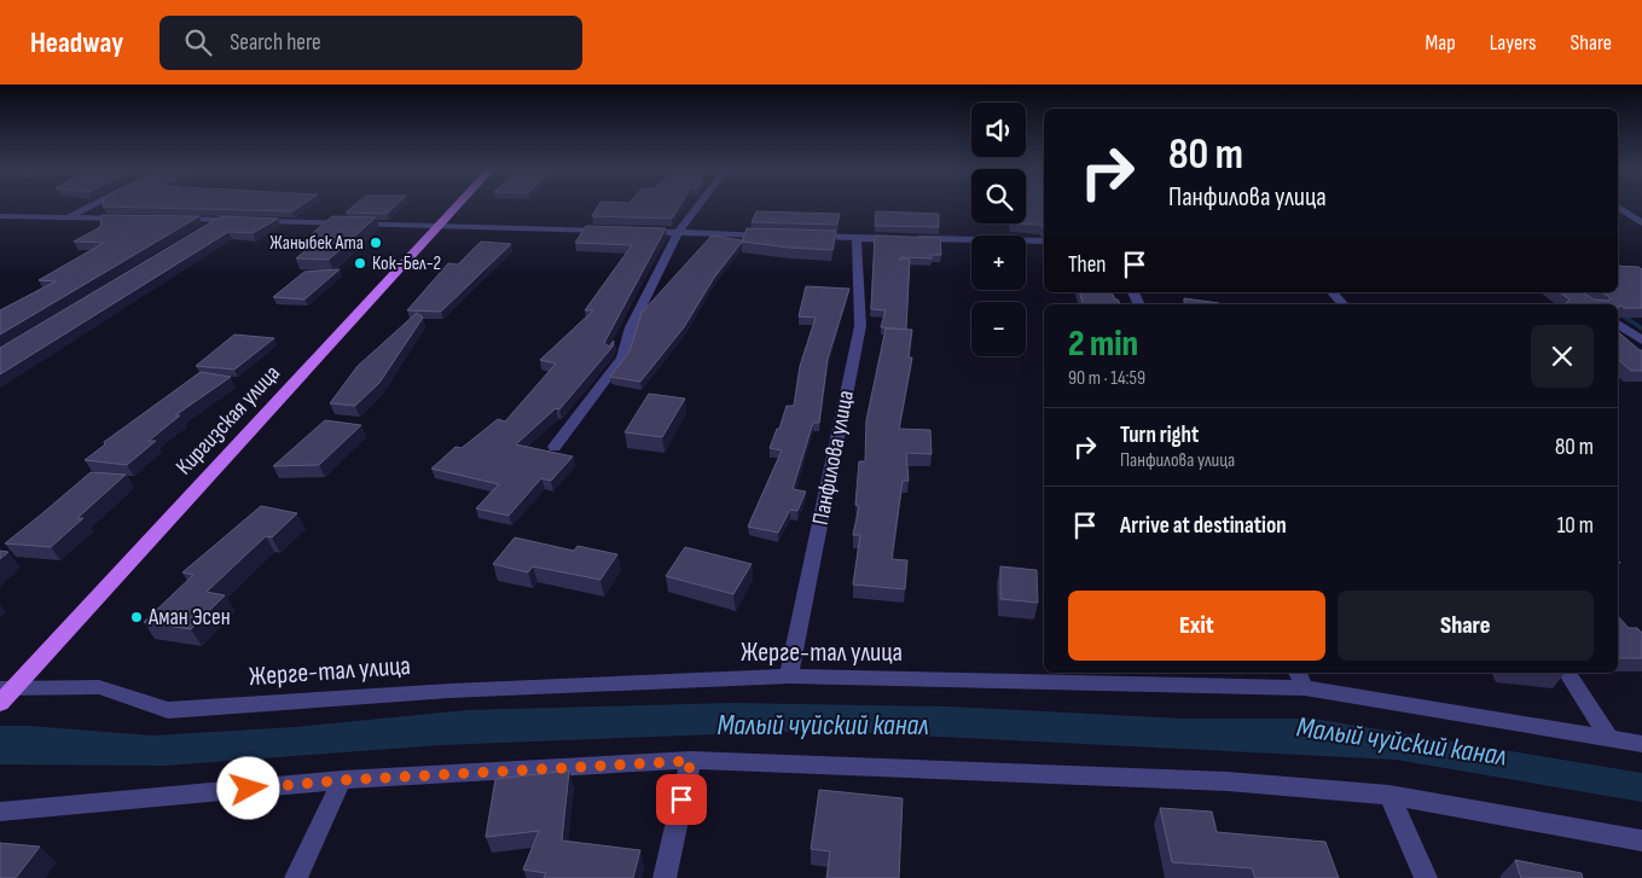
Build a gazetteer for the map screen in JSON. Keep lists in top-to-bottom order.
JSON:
{
  "streets": {
    "main road": ["Киргизская улица"],
    "street": ["Панфилова улица", "Жерге-тал улица"]
  },
  "crossings": [
    ["Киргизская улица", "Жерге-тал улица"],
    ["Панфилова улица", "Жерге-тал улица"]
  ],
  "water": ["Малый чуйский канал"],
  "places": ["Жаныбек Ата", "Кок-Бел-2", "Аман Эсен"],
  "page": {
    "header": "Headway",
    "search": "Search here",
    "nav": ["Map", "Layers", "Share"],
    "map_buttons": ["+", "−"],
    "turn": ["80 m", "Панфилова улица"],
    "then": "Then",
    "heading": ["2 min", "90 m · 14:59"],
    "list": [
      {
        "name": "Turn right",
        "note": "Панфилова улица",
        "value": "80 m"
      },
      {
        "name": "Arrive at destination",
        "value": "10 m"
      }
    ],
    "buttons": ["Exit", "Share"]
  }
}
